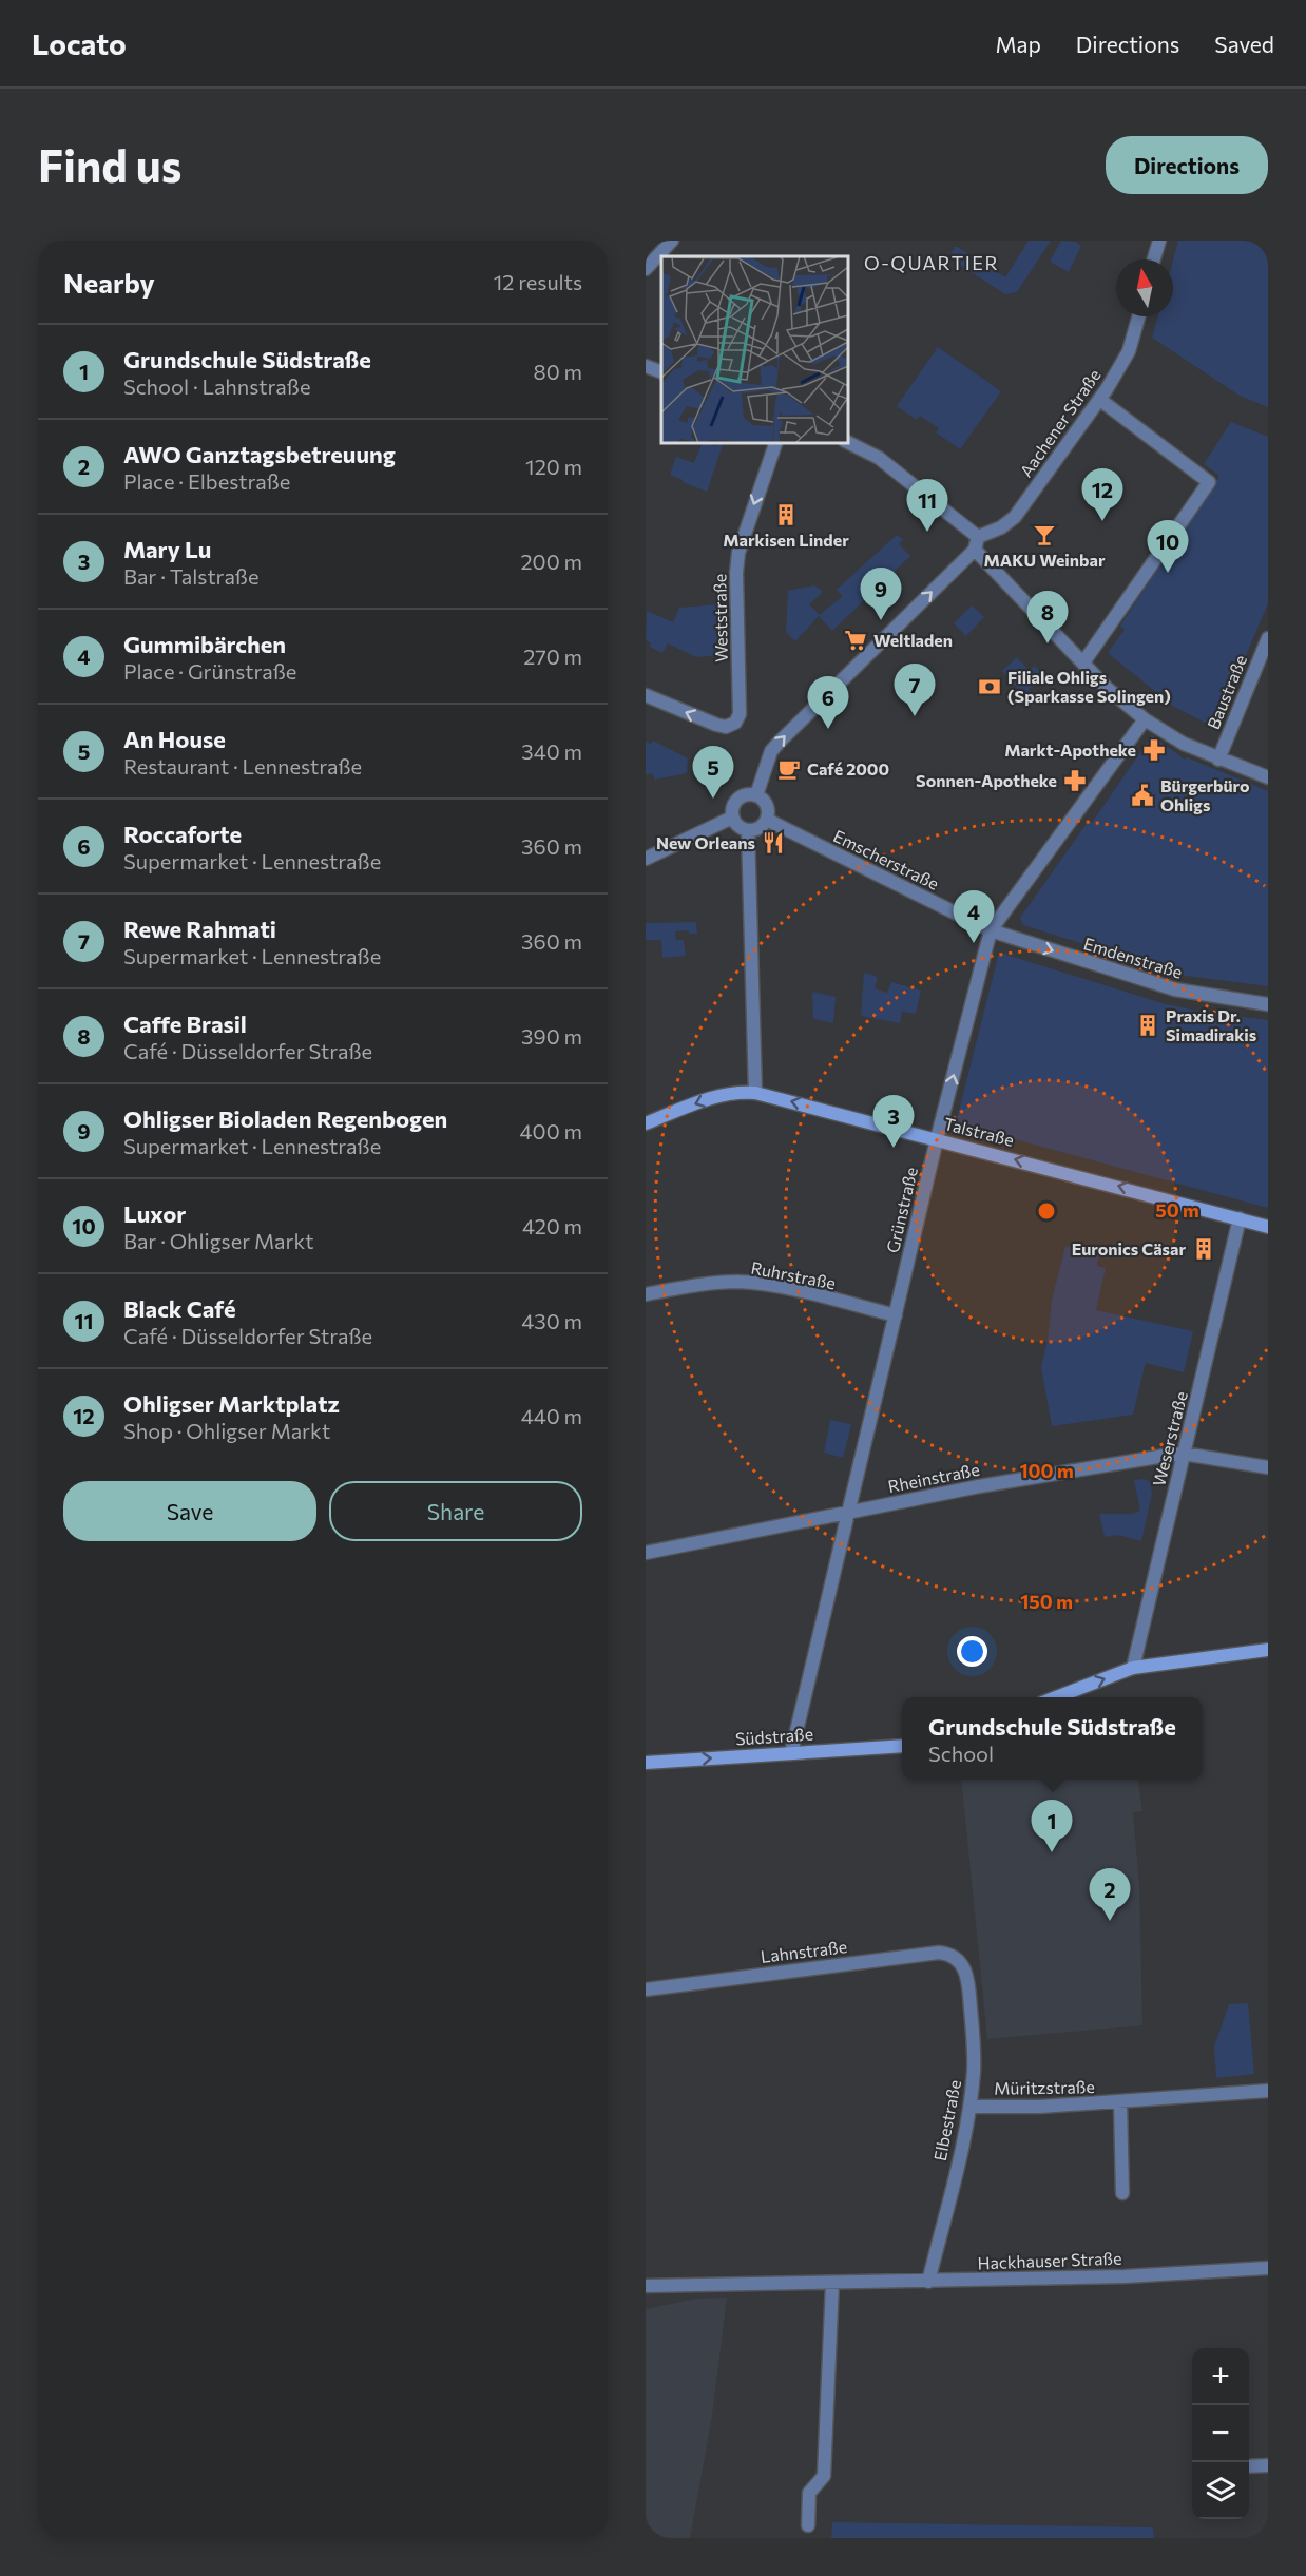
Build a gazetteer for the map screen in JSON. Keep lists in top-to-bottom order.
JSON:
{
  "streets": {
    "main road": ["Talstraße", "Südstraße"],
    "street": [
      "Aachener Straße",
      "Weststraße",
      "Baustraße",
      "Emscherstraße",
      "Emdenstraße",
      "Grünstraße",
      "Ruhrstraße",
      "Weserstraße",
      "Rheinstraße",
      "Lahnstraße",
      "Müritzstraße",
      "Elbestraße",
      "Hackhauser Straße"
    ]
  },
  "crossings": [
    ["Aachener Straße", "Emscherstraße"],
    ["Emscherstraße", "Emdenstraße"],
    ["Emscherstraße", "Grünstraße"],
    ["Emdenstraße", "Grünstraße"],
    ["Talstraße", "Grünstraße"],
    ["Talstraße", "Weserstraße"],
    ["Grünstraße", "Ruhrstraße"],
    ["Grünstraße", "Rheinstraße"],
    ["Grünstraße", "Südstraße"],
    ["Weserstraße", "Rheinstraße"],
    ["Lahnstraße", "Elbestraße"],
    ["Müritzstraße", "Elbestraße"],
    ["Elbestraße", "Hackhauser Straße"]
  ],
  "one_way": [
    "Aachener Straße",
    "Emdenstraße",
    "Talstraße",
    "Südstraße"
  ],
  "districts": ["O-QUARTIER"],
  "places": {
    "building": ["Markisen Linder", "Praxis Dr. Simadirakis", "Euronics Cäsar"],
    "bar": ["MAKU Weinbar"],
    "supermarket": ["Weltladen"],
    "bank": ["Filiale Ohligs (Sparkasse Solingen)"],
    "pharmacy": ["Markt-Apotheke", "Sonnen-Apotheke"],
    "cafe": ["Café 2000"],
    "public building": ["Bürgerbüro Ohligs"],
    "restaurant": ["New Orleans"]
  },
  "north": "top",
  "page": {
    "header": "Locato",
    "nav": ["Map", "Directions", "Saved"],
    "buttons": [
      "Directions",
      ["Save", "Share"]
    ],
    "title": "Find us",
    "heading": ["Nearby", "12 results"],
    "list": [
      {
        "mark": "1",
        "name": "Grundschule Südstraße",
        "note": "School · Lahnstraße",
        "value": "80 m"
      },
      {
        "mark": "2",
        "name": "AWO Ganztagsbetreuung",
        "note": "Place · Elbestraße",
        "value": "120 m"
      },
      {
        "mark": "3",
        "name": "Mary Lu",
        "note": "Bar · Talstraße",
        "value": "200 m"
      },
      {
        "mark": "4",
        "name": "Gummibärchen",
        "note": "Place · Grünstraße",
        "value": "270 m"
      },
      {
        "mark": "5",
        "name": "An House",
        "note": "Restaurant · Lennestraße",
        "value": "340 m"
      },
      {
        "mark": "6",
        "name": "Roccaforte",
        "note": "Supermarket · Lennestraße",
        "value": "360 m"
      },
      {
        "mark": "7",
        "name": "Rewe Rahmati",
        "note": "Supermarket · Lennestraße",
        "value": "360 m"
      },
      {
        "mark": "8",
        "name": "Caffe Brasil",
        "note": "Café · Düsseldorfer Straße",
        "value": "390 m"
      },
      {
        "mark": "9",
        "name": "Ohligser Bioladen Regenbogen",
        "note": "Supermarket · Lennestraße",
        "value": "400 m"
      },
      {
        "mark": "10",
        "name": "Luxor",
        "note": "Bar · Ohligser Markt",
        "value": "420 m"
      },
      {
        "mark": "11",
        "name": "Black Café",
        "note": "Café · Düsseldorfer Straße",
        "value": "430 m"
      },
      {
        "mark": "12",
        "name": "Ohligser Marktplatz",
        "note": "Shop · Ohligser Markt",
        "value": "440 m"
      }
    ],
    "pins": [
      "12",
      "11",
      "10",
      "9",
      "8",
      "7",
      "6",
      "5",
      "4",
      "3",
      "1",
      "2"
    ],
    "popup": ["Grundschule Südstraße", "School"],
    "map_buttons": ["+", "−"]
  },
  "rings": ["50 m", "100 m", "150 m"]
}
